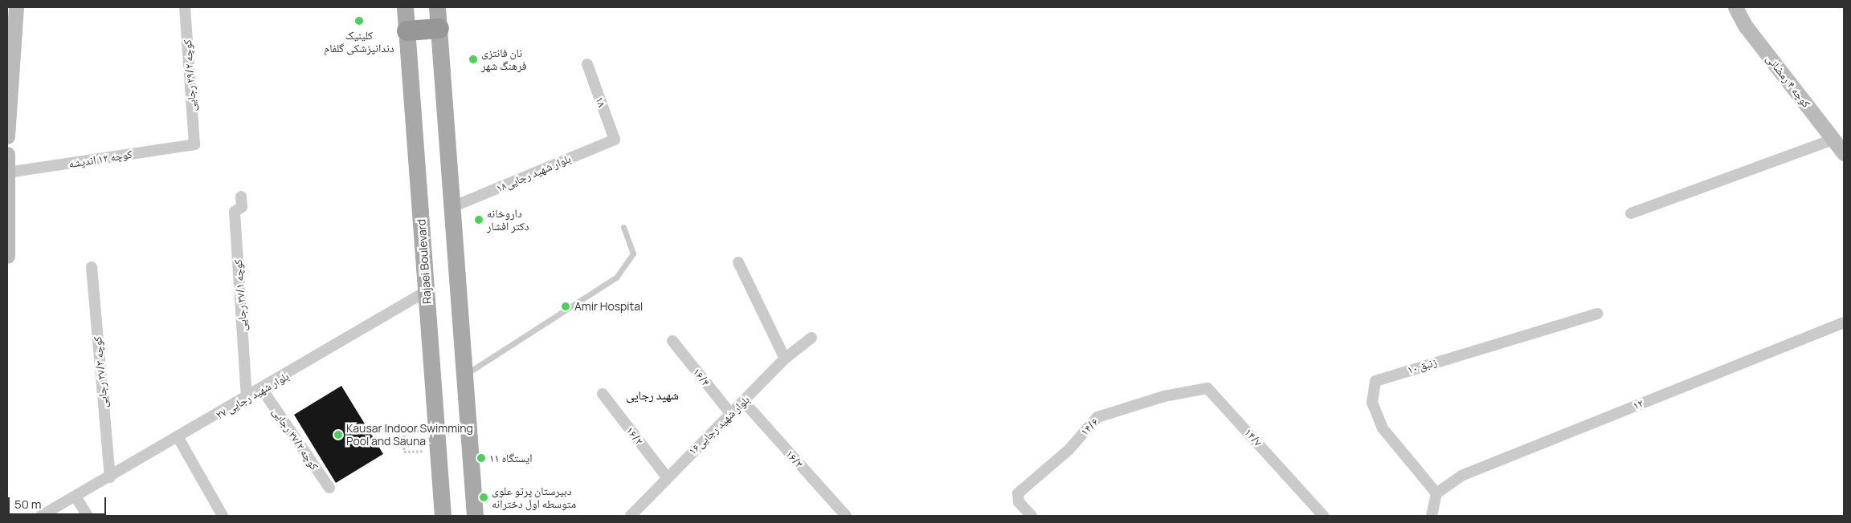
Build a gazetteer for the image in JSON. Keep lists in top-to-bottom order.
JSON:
{
  "streets": {
    "main road": ["Rajaei Boulevard"],
    "street": [
      "کوچه ۲۹/۲ رجایی",
      "کوچه ۴ رمضانی",
      "۱۸",
      "کوچه ۱۲ اندیشه",
      "بلوار شهید رجایی۱۸",
      "کوچه ۲۷/۱ رجایی",
      "زنبق ۱۰",
      "کوچه ۲۷/۳ رجایی",
      "۱۶/۴",
      "۲۷ بلوار شهید رجایی",
      "۱۲",
      "بلوار شهید رجایی۱۶",
      "۱۴/۶",
      "۱۶/۲",
      "۱۴/۷",
      "کوچه ۲۷/۲ رجایی",
      "۱۶/۳"
    ]
  },
  "crossings": [
    ["کوچه ۲۹/۲ رجایی", "کوچه ۱۲ اندیشه"],
    ["۱۸", "بلوار شهید رجایی۱۸"],
    ["Rajaei Boulevard", "۲۷ بلوار شهید رجایی"],
    ["کوچه ۲۷/۱ رجایی", "۲۷ بلوار شهید رجایی"],
    ["زنبق ۱۰", "۱۲"],
    ["کوچه ۲۷/۳ رجایی", "۲۷ بلوار شهید رجایی"],
    ["۱۶/۴", "بلوار شهید رجایی۱۶"],
    ["۲۷ بلوار شهید رجایی", "کوچه ۲۷/۲ رجایی"],
    ["بلوار شهید رجایی۱۶", "۱۶/۲"],
    ["بلوار شهید رجایی۱۶", "۱۶/۳"],
    ["۱۴/۶", "۱۴/۷"]
  ],
  "districts": ["شهید رجایی"],
  "places": [
    "کلینیک دندانپزشکی گلفام",
    "نان فانتزی فرهنگ شهر",
    "داروخانه دکتر افشار",
    "Amir Hospital",
    "Kausar Indoor Swimming Pool and Sauna",
    "ایستگاه ۱۱",
    "دبیرستان پرتو علوی متوسطه اول دخترانه"
  ],
  "scale_bar": "50 m"
}
